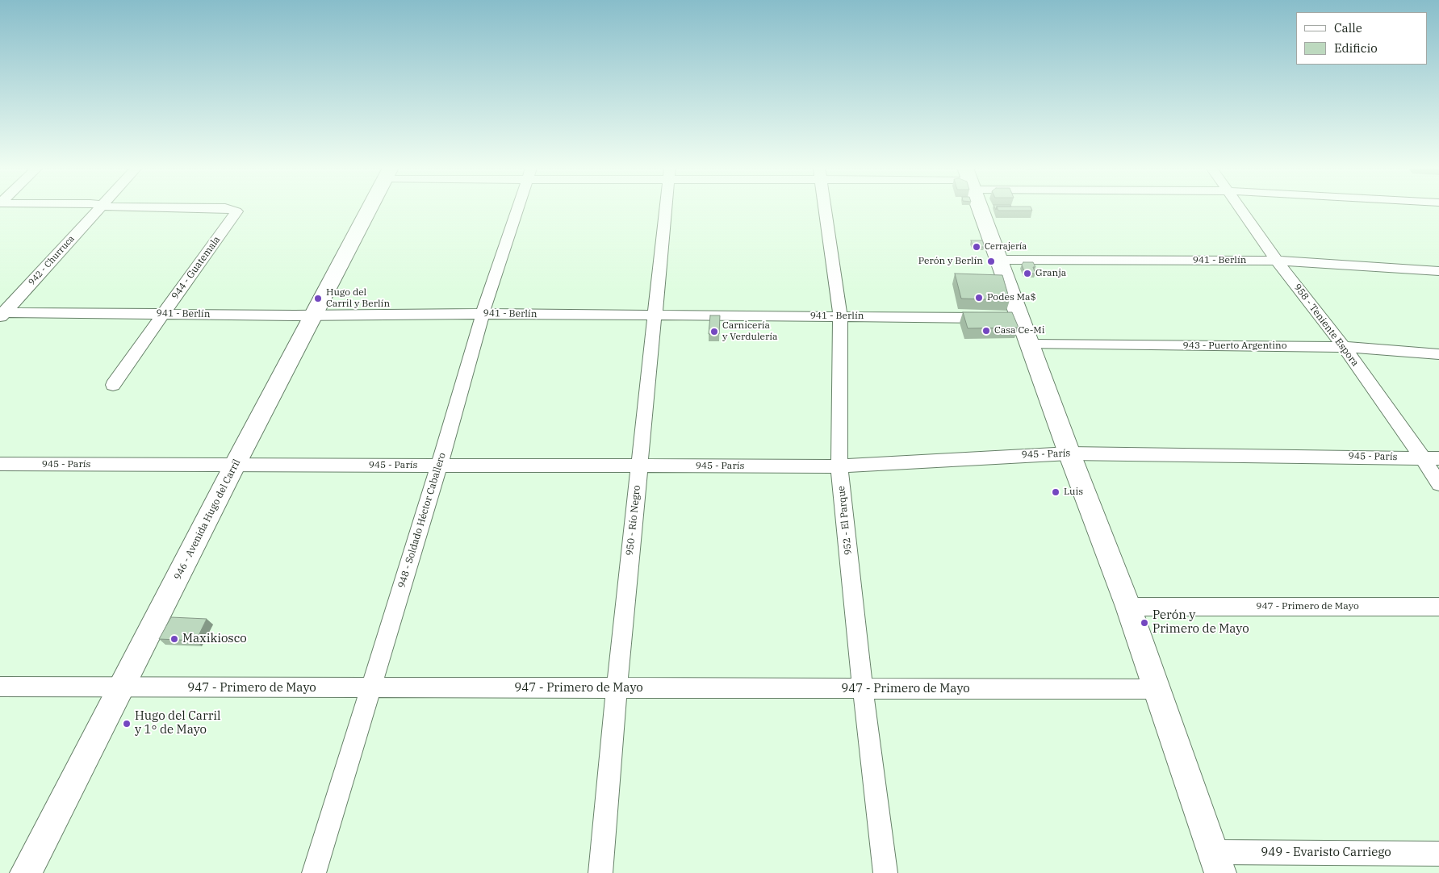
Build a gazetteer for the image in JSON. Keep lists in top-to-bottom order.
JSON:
{
  "streets": {
    "main road": ["946 - Avenida Hugo del Carril"],
    "street": [
      "942 - Churruca",
      "941 - Berlín",
      "944 - Guatemala",
      "958 - Teniente Espora",
      "943 - Puerto Argentino",
      "945 - París",
      "948 - Soldado Héctor Caballero",
      "950 - Río Negro",
      "952 - El Parque",
      "947 - Primero de Mayo",
      "949 - Evaristo Carriego"
    ]
  },
  "crossings": [
    ["942 - Churruca", "941 - Berlín"],
    ["941 - Berlín", "944 - Guatemala"],
    ["941 - Berlín", "958 - Teniente Espora"],
    ["941 - Berlín", "946 - Avenida Hugo del Carril"],
    ["941 - Berlín", "948 - Soldado Héctor Caballero"],
    ["941 - Berlín", "950 - Río Negro"],
    ["941 - Berlín", "952 - El Parque"],
    ["958 - Teniente Espora", "943 - Puerto Argentino"],
    ["958 - Teniente Espora", "945 - París"],
    ["945 - París", "946 - Avenida Hugo del Carril"],
    ["945 - París", "948 - Soldado Héctor Caballero"],
    ["945 - París", "950 - Río Negro"],
    ["945 - París", "952 - El Parque"],
    ["946 - Avenida Hugo del Carril", "947 - Primero de Mayo"],
    ["948 - Soldado Héctor Caballero", "947 - Primero de Mayo"],
    ["950 - Río Negro", "947 - Primero de Mayo"],
    ["952 - El Parque", "947 - Primero de Mayo"]
  ],
  "places": [
    "Cerrajería",
    "Perón y Berlín",
    "Granja",
    "Podes Ma$",
    "Hugo del Carril y Berlín",
    "Casa Ce-Mi",
    "Carnicería y Verdulería",
    "Luis",
    "Perón y Primero de Mayo",
    "Maxikiosco",
    "Hugo del Carril y 1° de Mayo"
  ],
  "legend": ["Calle", "Edificio"]
}
